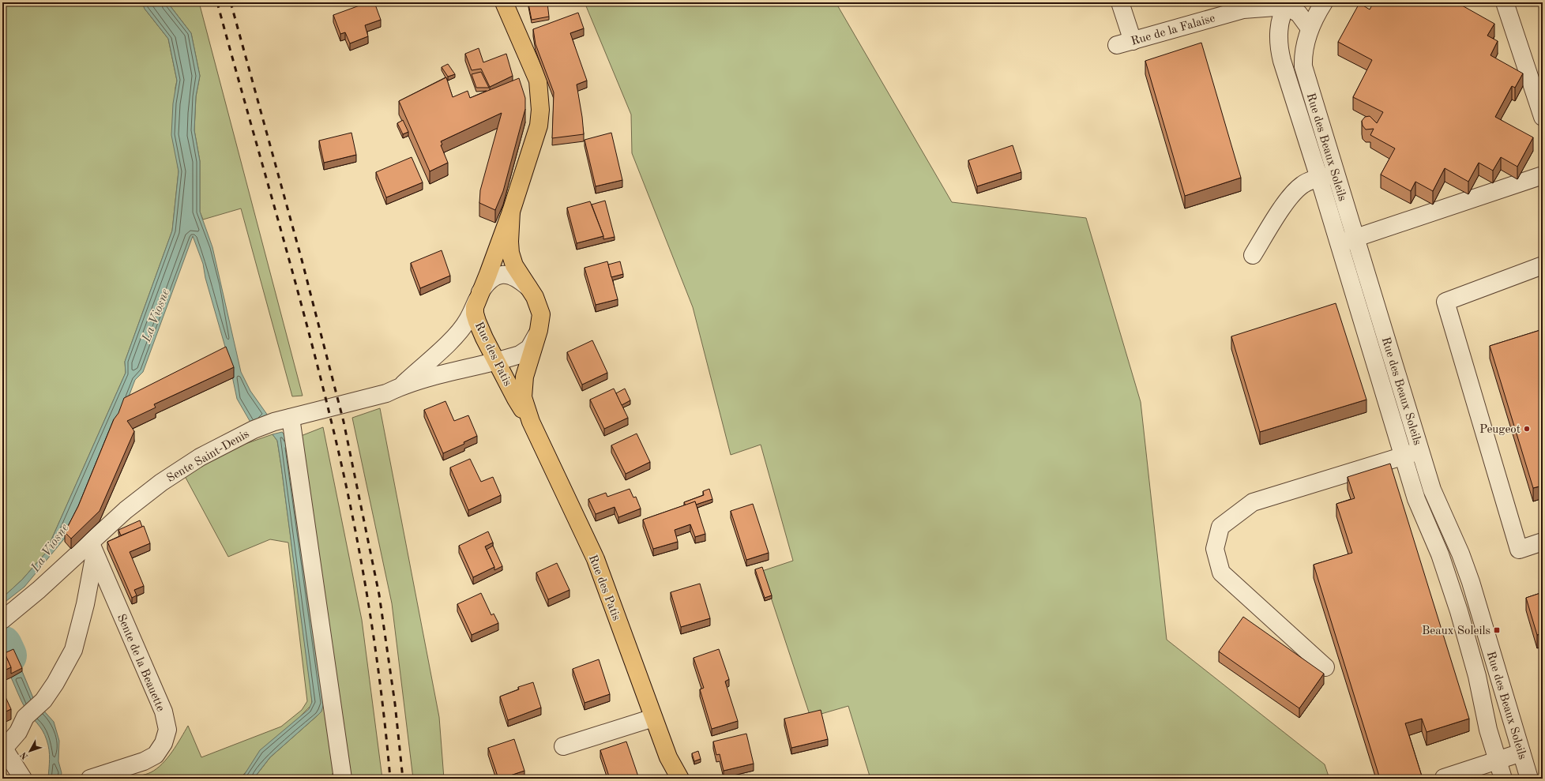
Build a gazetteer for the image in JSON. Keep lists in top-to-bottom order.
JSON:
{
  "streets": {
    "main road": ["Rue des Patis"],
    "street": [
      "Rue de la Falaise",
      "Rue des Beaux Soleils",
      "Sente Saint-Denis",
      "Sente de la Beauette"
    ]
  },
  "crossings": [
    ["Rue de la Falaise", "Rue des Beaux Soleils"],
    ["Rue des Patis", "Sente Saint-Denis"],
    ["Sente Saint-Denis", "Sente de la Beauette"]
  ],
  "water": ["La Viosne"],
  "places": {
    "other": ["Peugeot"],
    "transit": ["Beaux Soleils"]
  },
  "north": "bottom left"
}
